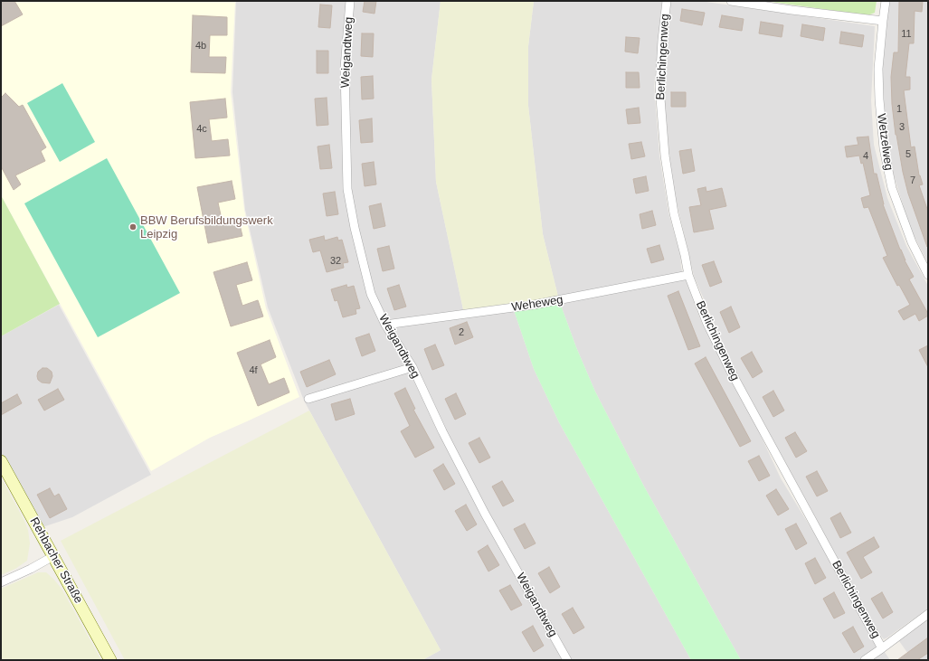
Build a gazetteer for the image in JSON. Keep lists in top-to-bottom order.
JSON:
{
  "streets": {
    "street": [
      "Weigandtweg",
      "Berlichingenweg",
      "Wetzelweg",
      "Weheweg",
      "Rehbacher Straße"
    ]
  },
  "crossings": [
    ["Weigandtweg", "Weheweg"],
    ["Berlichingenweg", "Weheweg"]
  ],
  "places": ["BBW Berufsbildungswerk Leipzig"],
  "house_numbers": [
    "11",
    "4b",
    "1",
    "3",
    "4c",
    "5",
    "4",
    "7",
    "32",
    "2",
    "4f"
  ]
}
